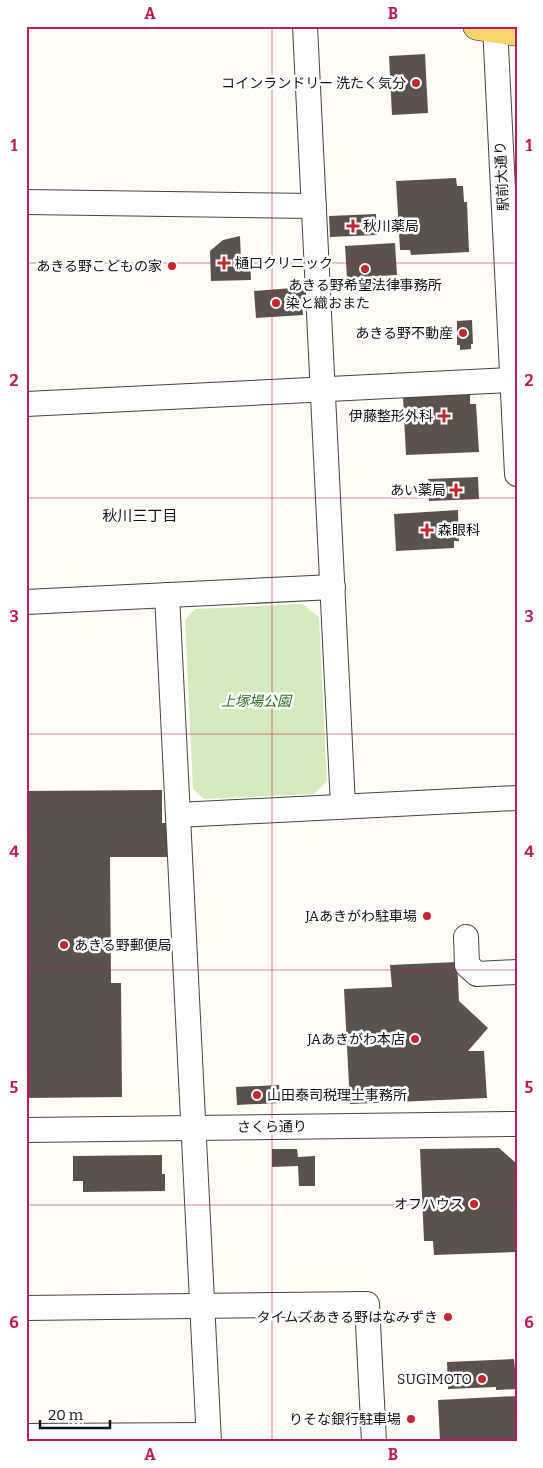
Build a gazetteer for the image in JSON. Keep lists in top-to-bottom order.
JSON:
{
  "streets": {
    "street": ["駅前大通り", "さくら通り"]
  },
  "districts": ["秋川三丁目"],
  "parks": ["上塚場公園"],
  "places": {
    "other": [
      "コインランドリー 洗たく気分",
      "あきる野こどもの家",
      "あきる野希望法律事務所",
      "染と織おまた",
      "あきる野不動産",
      "JAあきがわ駐車場",
      "あきる野郵便局",
      "JAあきがわ本店",
      "山田泰司税理士事務所",
      "オフハウス",
      "タイムズあきる野はなみずき",
      "SUGIMOTO",
      "りそな銀行駐車場"
    ],
    "health": [
      "秋川薬局",
      "樋口クリニック",
      "伊藤整形外科",
      "あい薬局",
      "森眼科"
    ]
  },
  "scale_bar": "20 m",
  "grid": {
    "columns": ["A", "B"],
    "rows": [
      "1",
      "2",
      "3",
      "4",
      "5",
      "6"
    ]
  }
}
